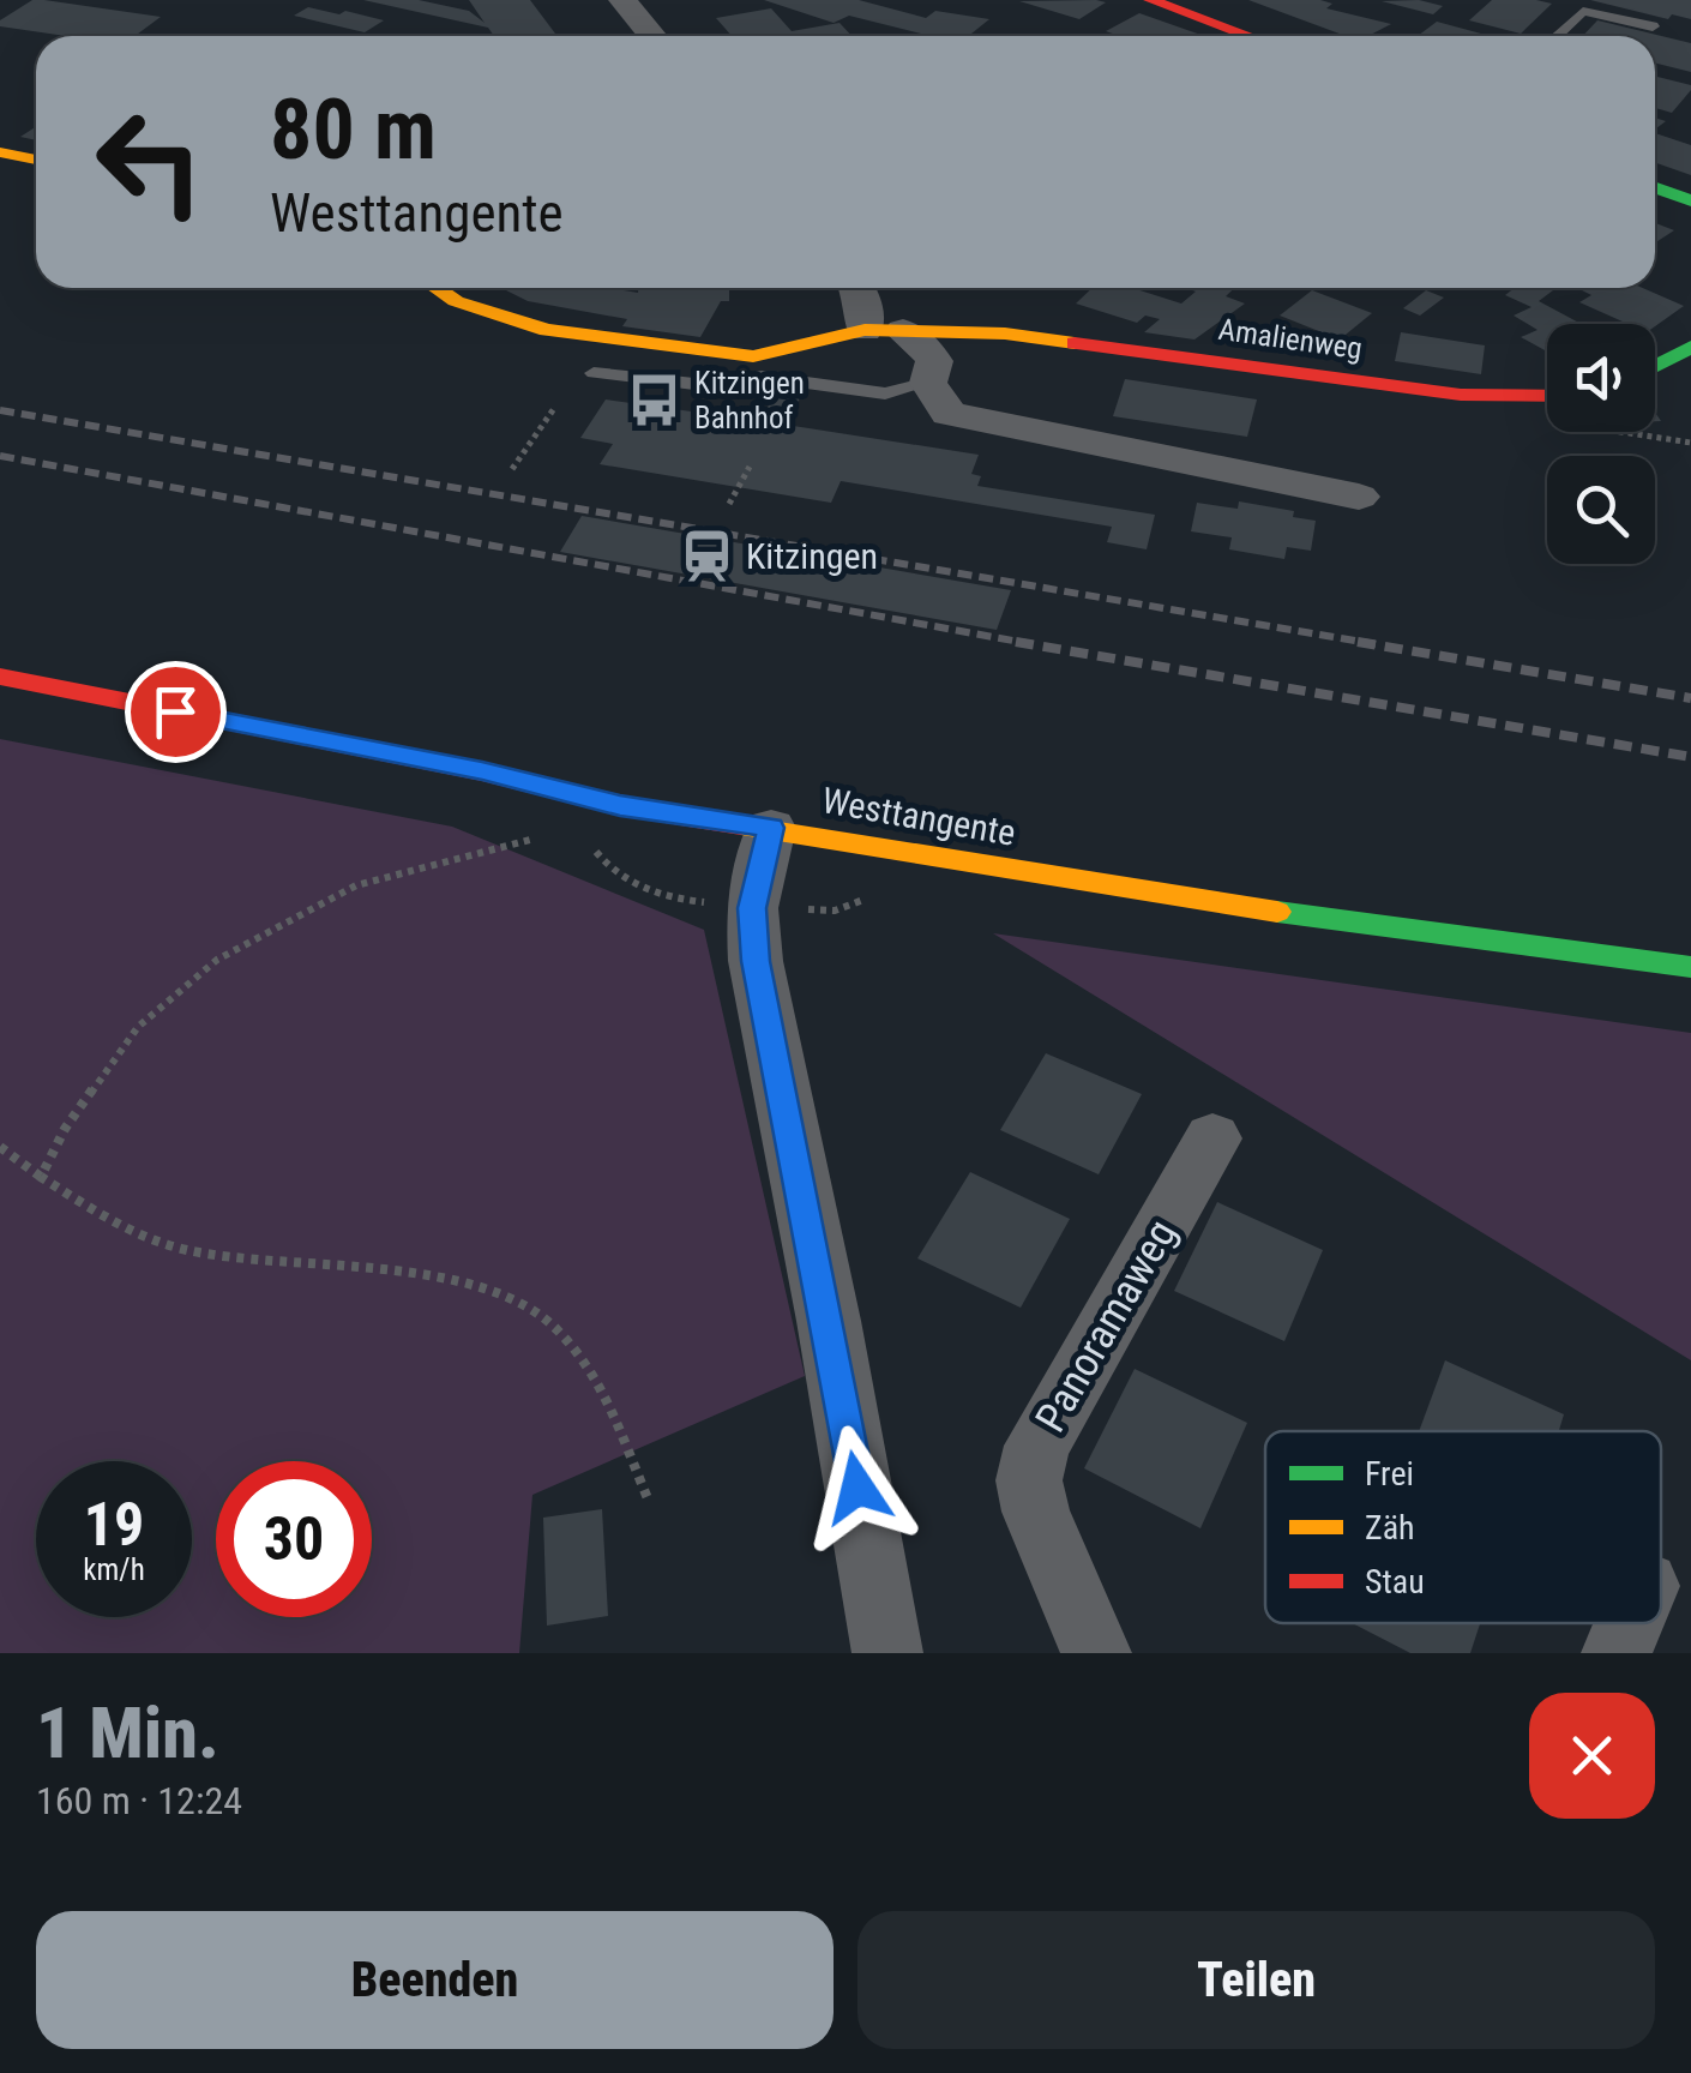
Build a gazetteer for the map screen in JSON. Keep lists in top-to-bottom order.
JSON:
{
  "streets": {
    "street": ["Amalienweg", "Westtangente", "Panoramaweg"]
  },
  "places": {
    "bus stop": ["Kitzingen Bahnhof"],
    "station": ["Kitzingen"]
  },
  "legend": ["Frei", "Zäh", "Stau"],
  "page": {
    "turn": ["80 m", "Westtangente"],
    "speed": "19 km/h",
    "limit": "30",
    "heading": ["1 Min.", "160 m · 12:24"],
    "buttons": ["Beenden", "Teilen"]
  }
}
